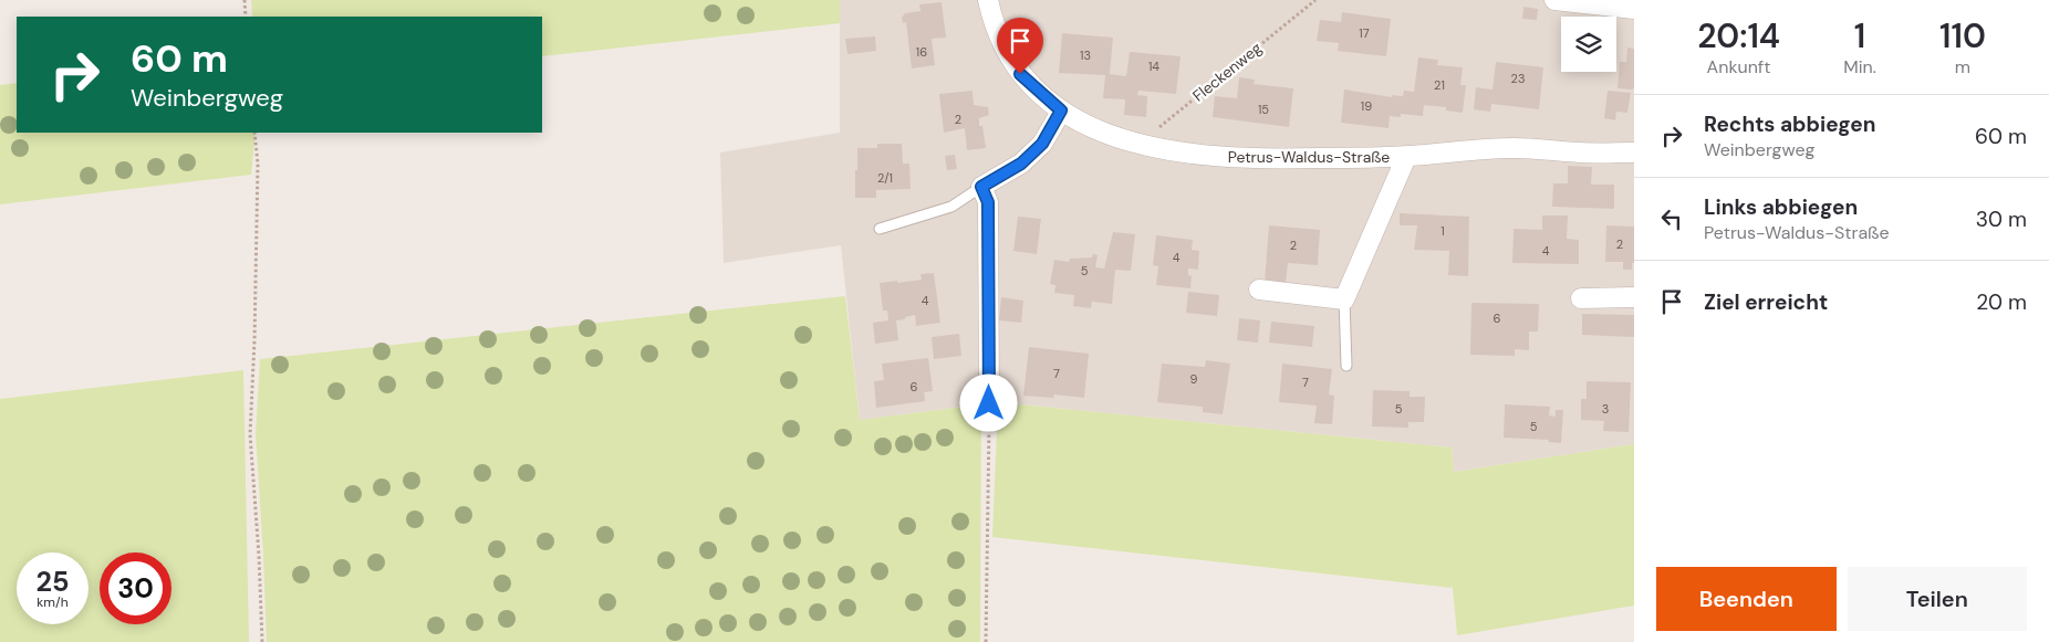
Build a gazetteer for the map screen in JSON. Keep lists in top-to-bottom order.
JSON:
{
  "streets": {
    "street": ["Petrus-Waldus-Straße"],
    "path": ["Fleckenweg"]
  },
  "crossings": [
    ["Fleckenweg", "Petrus-Waldus-Straße"]
  ],
  "house_numbers": [
    "17",
    "16",
    "13",
    "14",
    "23",
    "21",
    "19",
    "15",
    "2",
    "2/1",
    "1",
    "2",
    "2",
    "4",
    "4",
    "5",
    "4",
    "6",
    "7",
    "9",
    "7",
    "6",
    "5",
    "3",
    "5"
  ],
  "page": {
    "eta": [
      "20:14",
      "Ankunft",
      "1",
      "Min.",
      "110",
      "m"
    ],
    "turn": ["60 m", "Weinbergweg"],
    "list": [
      {
        "name": "Rechts abbiegen",
        "note": "Weinbergweg",
        "value": "60 m"
      },
      {
        "name": "Links abbiegen",
        "note": "Petrus-Waldus-Straße",
        "value": "30 m"
      },
      {
        "name": "Ziel erreicht",
        "value": "20 m"
      }
    ],
    "speed": "25 km/h",
    "limit": "30",
    "buttons": ["Beenden", "Teilen"]
  }
}
